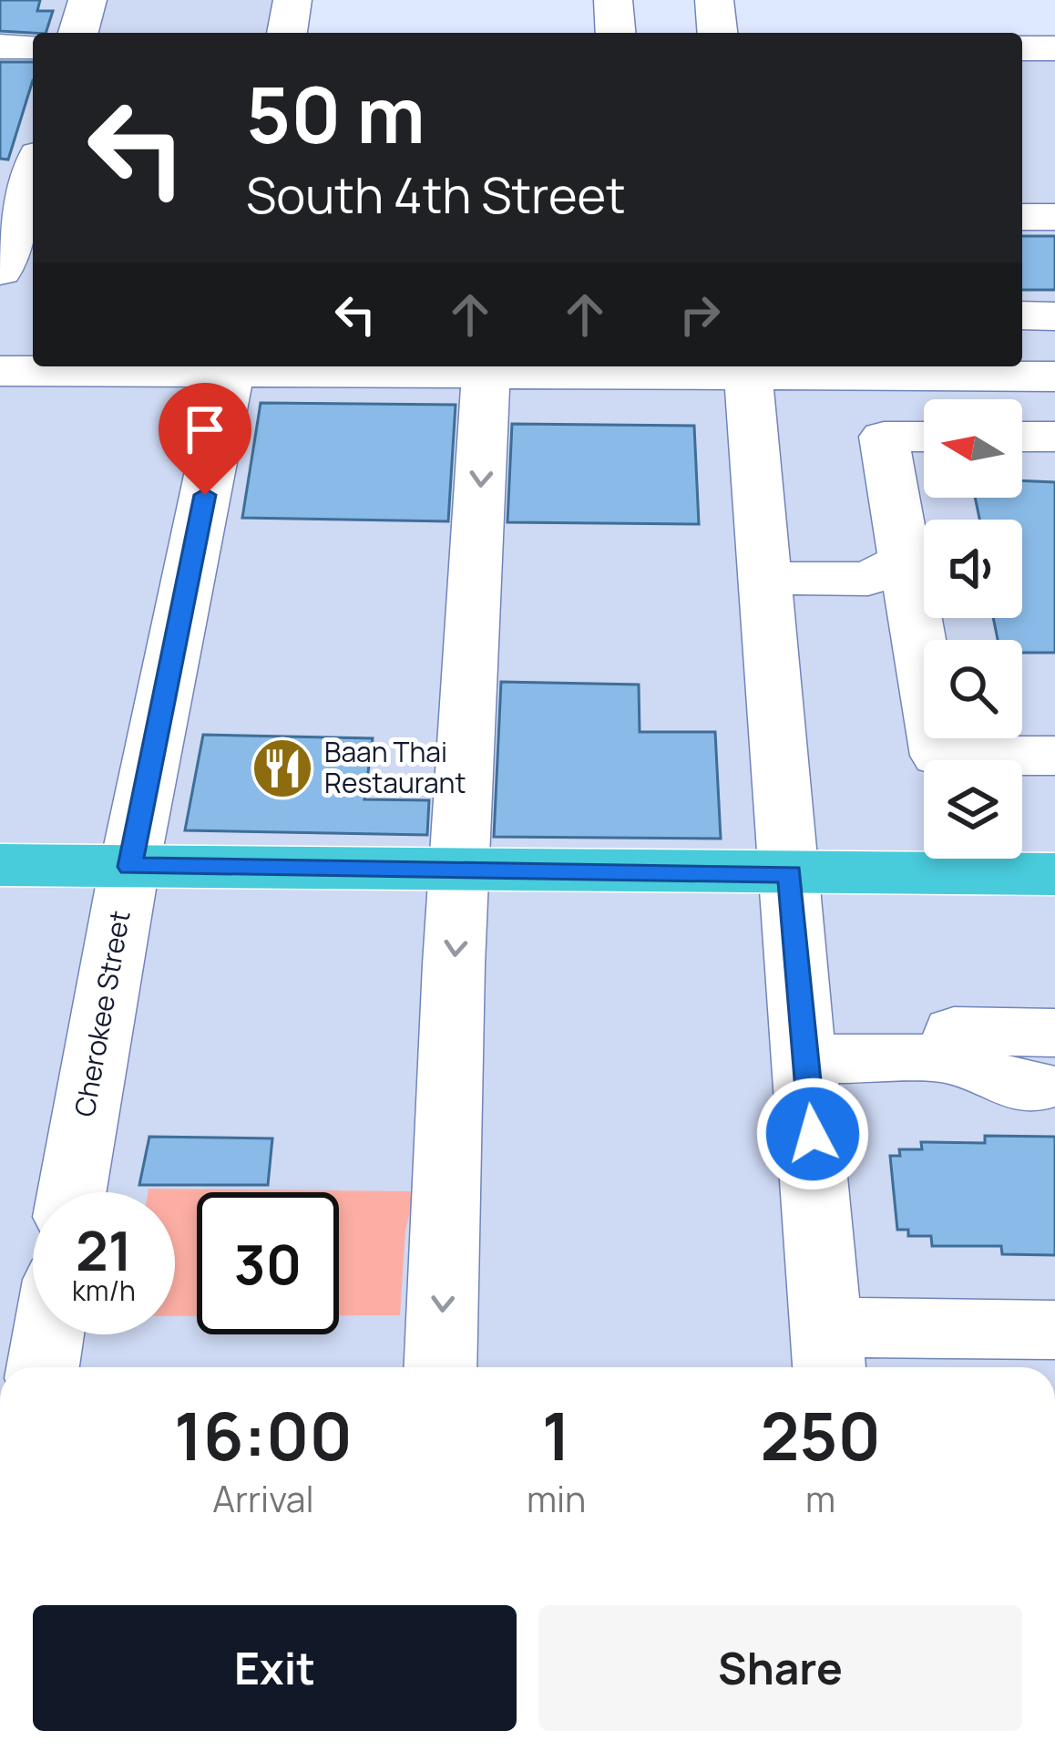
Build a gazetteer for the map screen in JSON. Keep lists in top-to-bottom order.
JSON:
{
  "streets": {
    "street": ["Cherokee Street"]
  },
  "places": {
    "restaurant": ["Baan Thai Restaurant"]
  },
  "north": "left",
  "page": {
    "turn": ["50 m", "South 4th Street"],
    "speed": "21 km/h",
    "limit": "30",
    "eta": [
      "16:00",
      "Arrival",
      "1",
      "min",
      "250",
      "m"
    ],
    "buttons": ["Exit", "Share"]
  }
}
